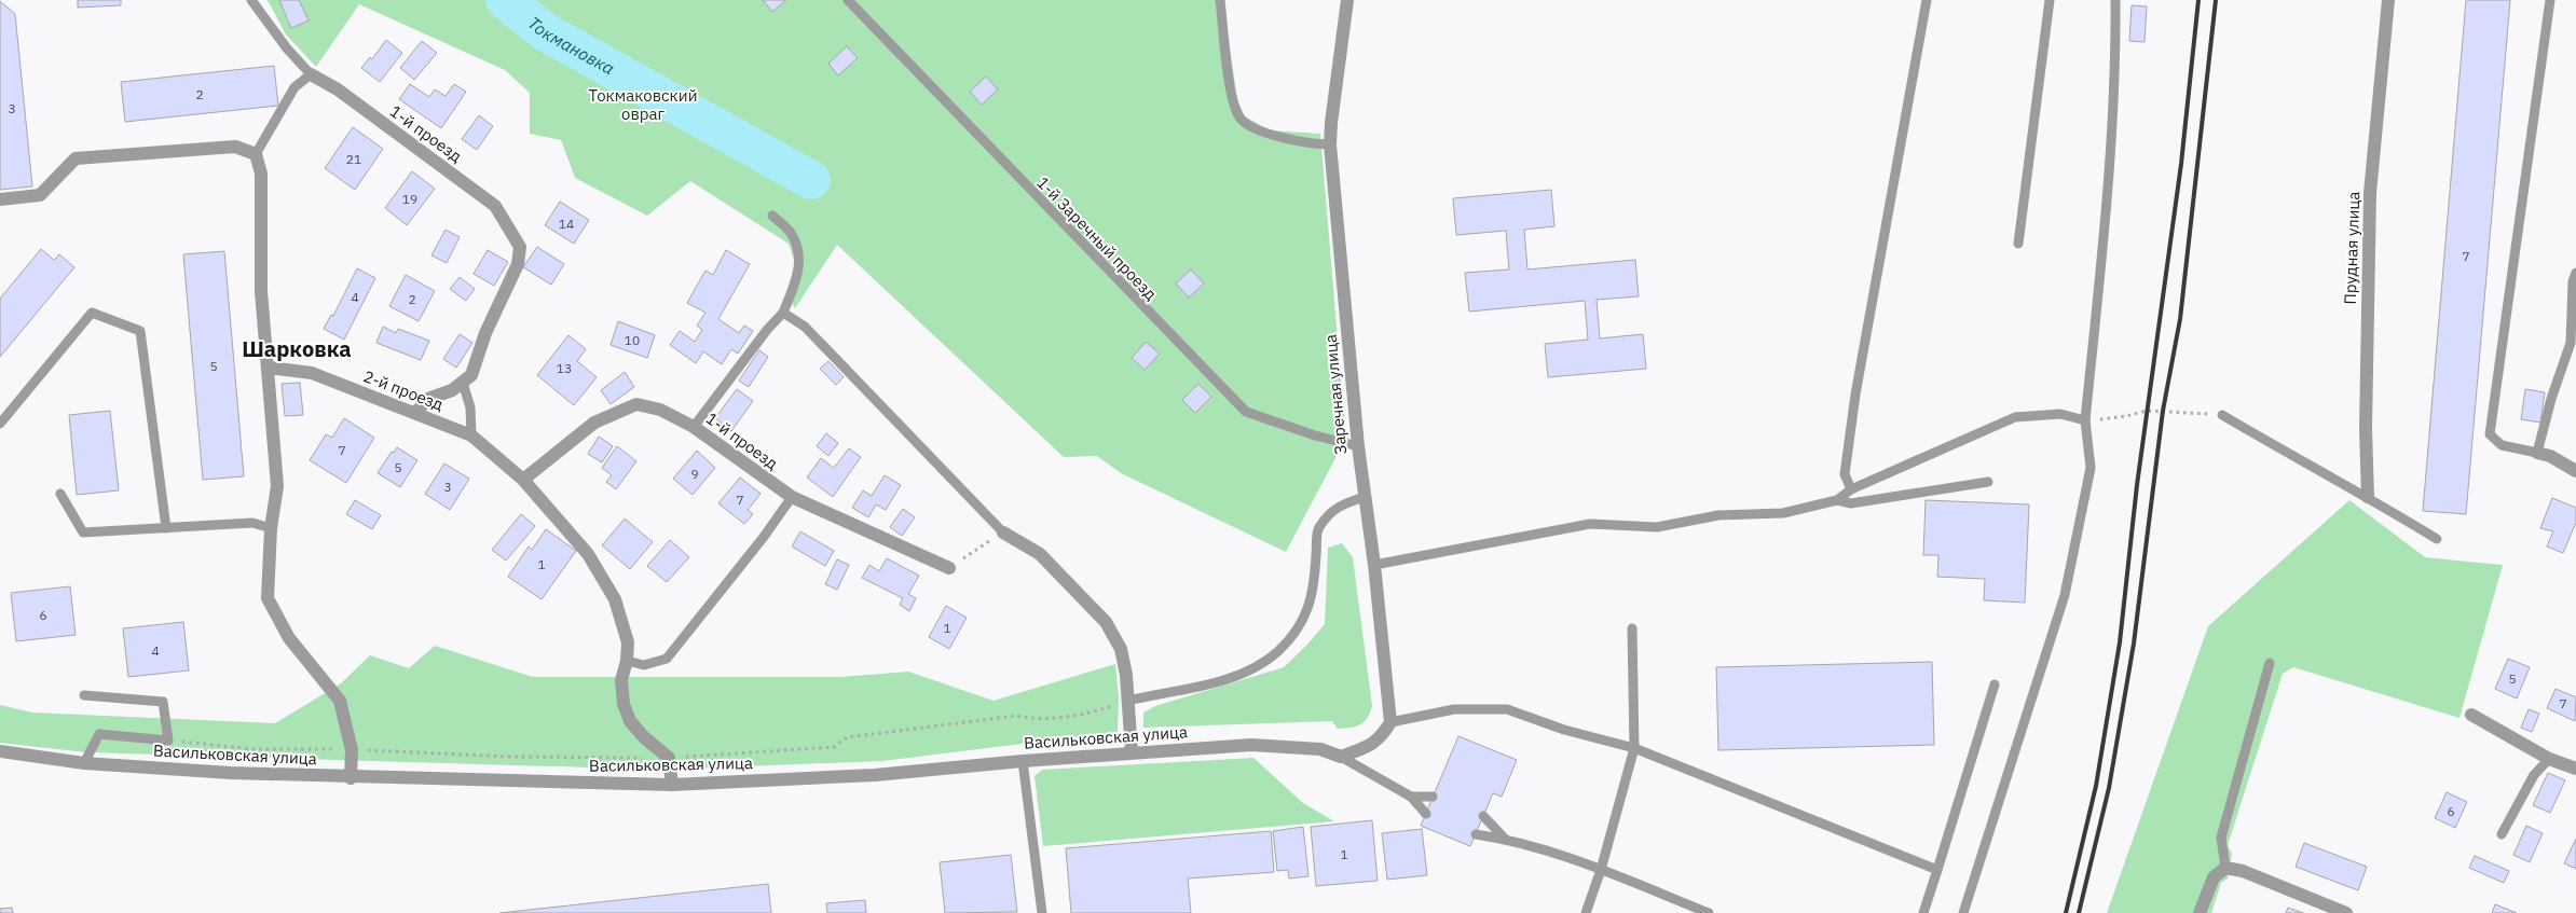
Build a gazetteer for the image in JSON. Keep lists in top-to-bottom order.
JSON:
{
  "streets": {
    "street": [
      "1-й проезд",
      "Прудная улица",
      "2-й проезд",
      "Заречная улица",
      "Васильковская улица"
    ],
    "lane": ["1-й Заречный проезд"]
  },
  "crossings": [
    ["1-й проезд", "2-й проезд"],
    ["1-й Заречный проезд", "Заречная улица"],
    ["2-й проезд", "Васильковская улица"]
  ],
  "districts": ["Шарковка"],
  "water": ["Токмановка"],
  "parks": ["Токмаковский овраг"],
  "house_numbers": [
    "2",
    "3",
    "21",
    "19",
    "14",
    "7",
    "4",
    "2",
    "10",
    "5",
    "13",
    "7",
    "5",
    "9",
    "3",
    "7",
    "1",
    "6",
    "1",
    "4",
    "5",
    "7",
    "6",
    "1"
  ]
}
